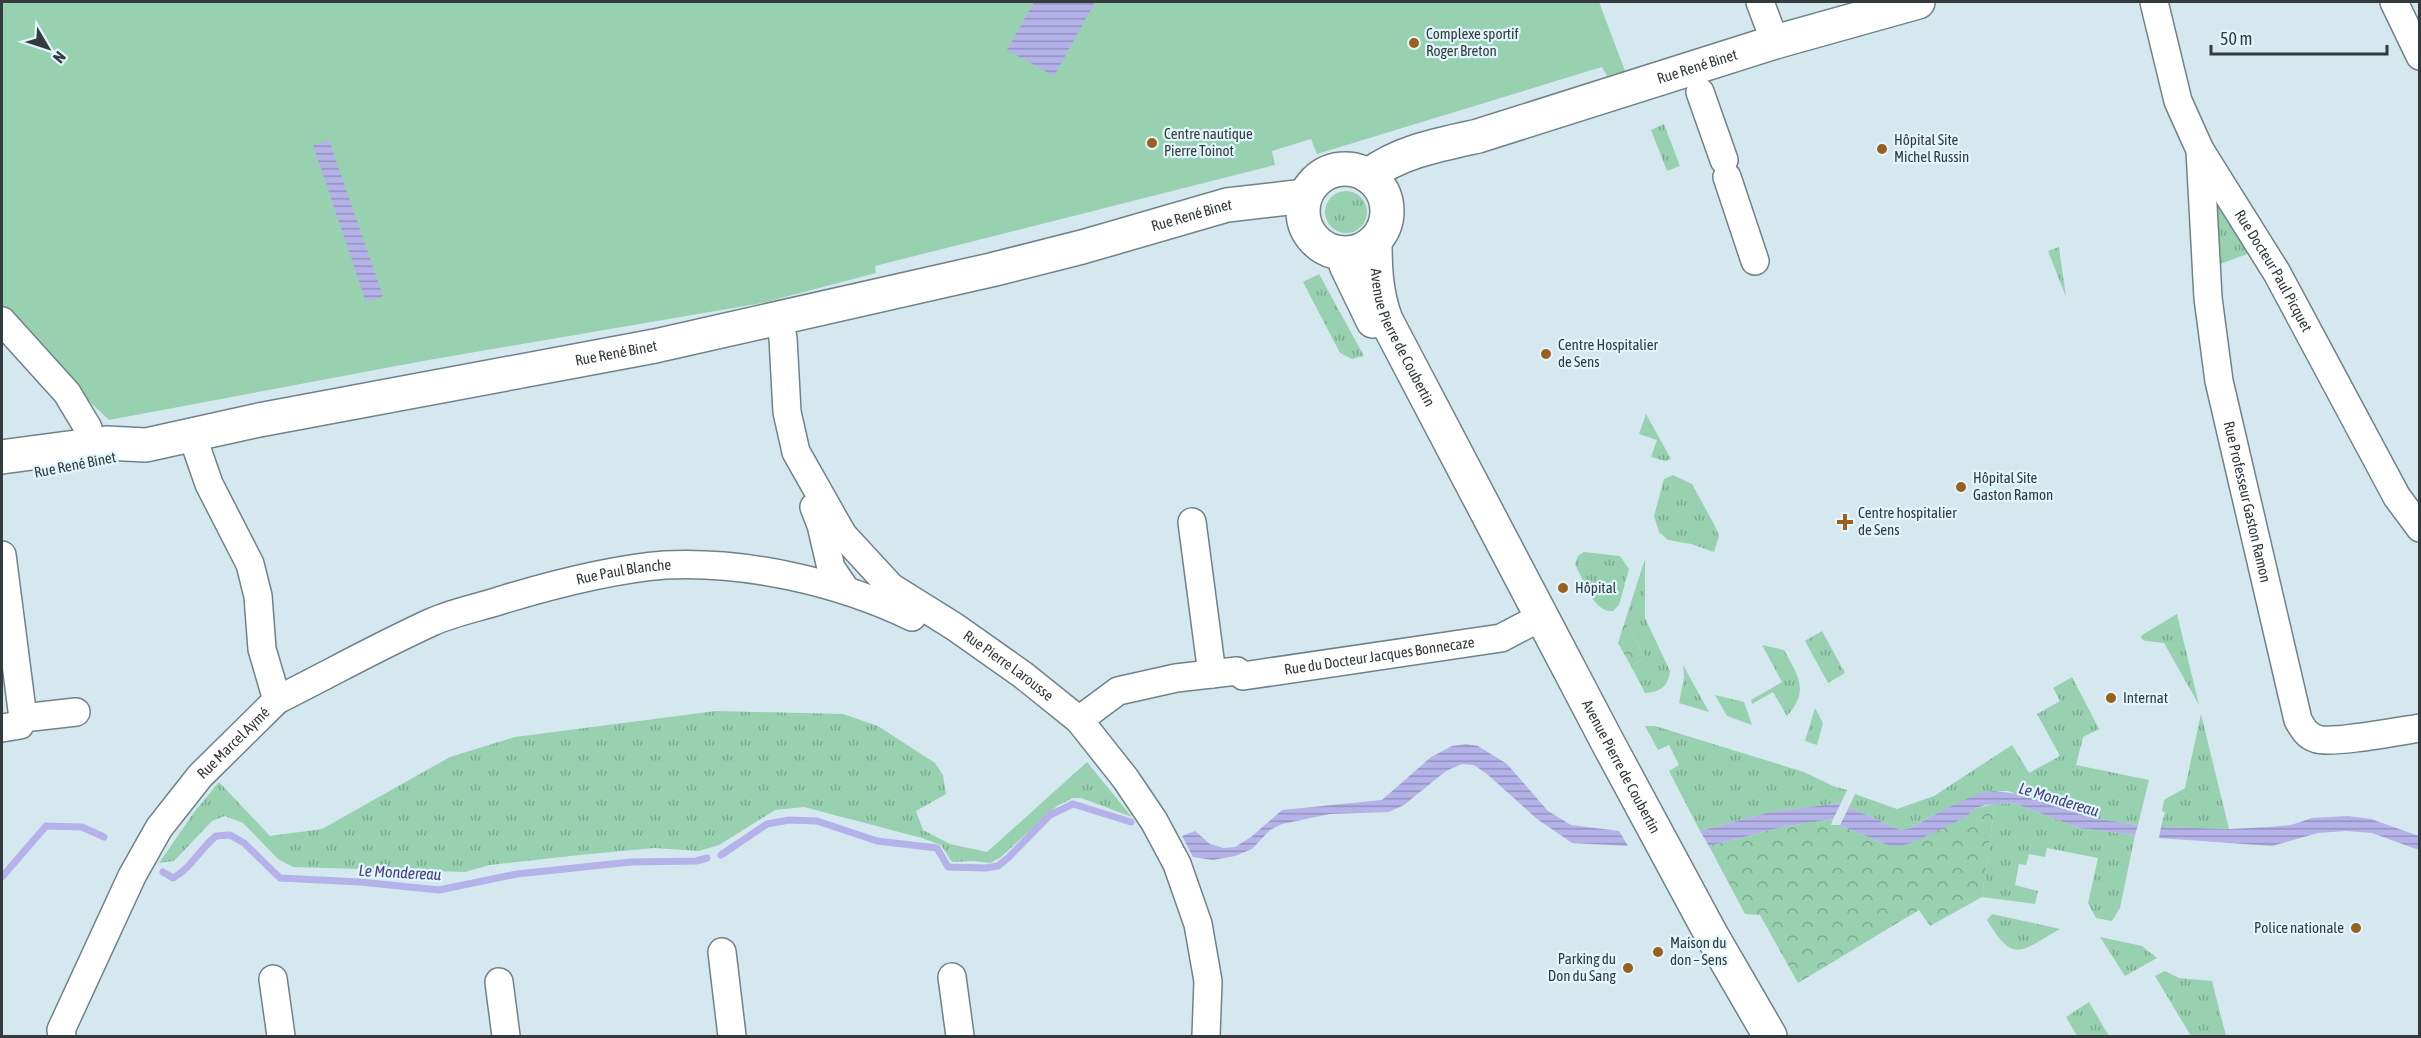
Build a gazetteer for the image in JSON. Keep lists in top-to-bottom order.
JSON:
{
  "streets": {
    "street": [
      "Rue René Binet",
      "Rue Docteur Paul Picquet",
      "Avenue Pierre de Coubertin",
      "Rue Professeur Gaston Ramon",
      "Rue Paul Blanche",
      "Rue du Docteur Jacques Bonnecaze",
      "Rue Pierre Larousse",
      "Rue Marcel Aymé"
    ]
  },
  "crossings": [
    ["Rue René Binet", "Avenue Pierre de Coubertin"],
    ["Rue René Binet", "Rue Pierre Larousse"],
    ["Rue René Binet", "Rue Marcel Aymé"],
    ["Rue Docteur Paul Picquet", "Rue Professeur Gaston Ramon"],
    ["Avenue Pierre de Coubertin", "Rue du Docteur Jacques Bonnecaze"],
    ["Rue Paul Blanche", "Rue Pierre Larousse"],
    ["Rue Paul Blanche", "Rue Marcel Aymé"],
    ["Rue du Docteur Jacques Bonnecaze", "Rue Pierre Larousse"]
  ],
  "water": ["Le Mondereau"],
  "places": {
    "other": [
      "Complexe sportif Roger Breton",
      "Centre nautique Pierre Toinot",
      "Hôpital Site Michel Russin",
      "Centre Hospitalier de Sens",
      "Hôpital Site Gaston Ramon",
      "Hôpital",
      "Internat",
      "Police nationale",
      "Maison du don – Sens",
      "Parking du Don du Sang"
    ],
    "health": ["Centre hospitalier de Sens"]
  },
  "scale_bar": "50 m",
  "north": "bottom right"
}
